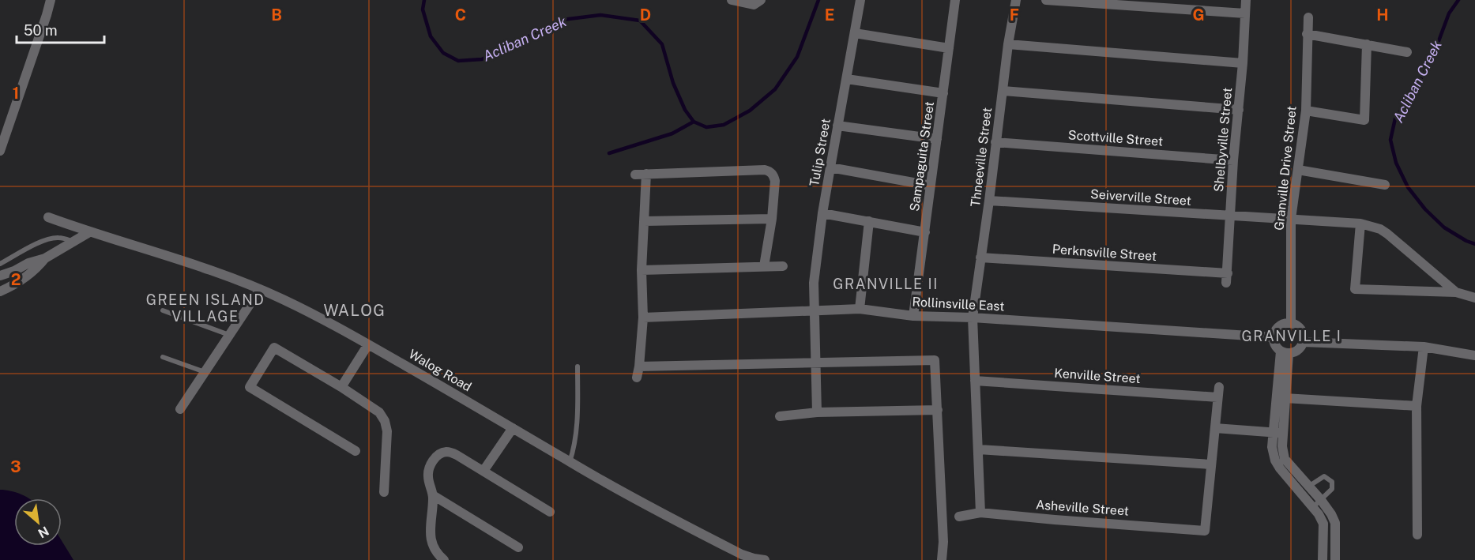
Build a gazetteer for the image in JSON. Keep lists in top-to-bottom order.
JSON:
{
  "streets": {
    "street": [
      "Scottville Street",
      "Shelbyville Street",
      "Tulip Street",
      "Sampaguita Street",
      "Thneeville Street",
      "Granville Drive Street",
      "Seiverville Street",
      "Perknsville Street",
      "Rollinsville East",
      "Walog Road",
      "Kenville Street",
      "Asheville Street"
    ]
  },
  "crossings": [
    ["Scottville Street", "Shelbyville Street"],
    ["Scottville Street", "Thneeville Street"],
    ["Shelbyville Street", "Seiverville Street"],
    ["Shelbyville Street", "Perknsville Street"],
    ["Tulip Street", "Rollinsville East"],
    ["Sampaguita Street", "Rollinsville East"],
    ["Thneeville Street", "Seiverville Street"],
    ["Thneeville Street", "Perknsville Street"],
    ["Thneeville Street", "Rollinsville East"],
    ["Thneeville Street", "Kenville Street"],
    ["Thneeville Street", "Asheville Street"],
    ["Granville Drive Street", "Seiverville Street"],
    ["Granville Drive Street", "Rollinsville East"]
  ],
  "districts": [
    "GRANVILLE II",
    "GREEN ISLAND VILLAGE",
    "WALOG",
    "GRANVILLE I"
  ],
  "water": ["Acliban Creek"],
  "scale_bar": "50 m",
  "north": "bottom right",
  "grid": {
    "columns": [
      "B",
      "C",
      "D",
      "E",
      "F",
      "G",
      "H"
    ],
    "rows": ["1", "2", "3"]
  }
}
